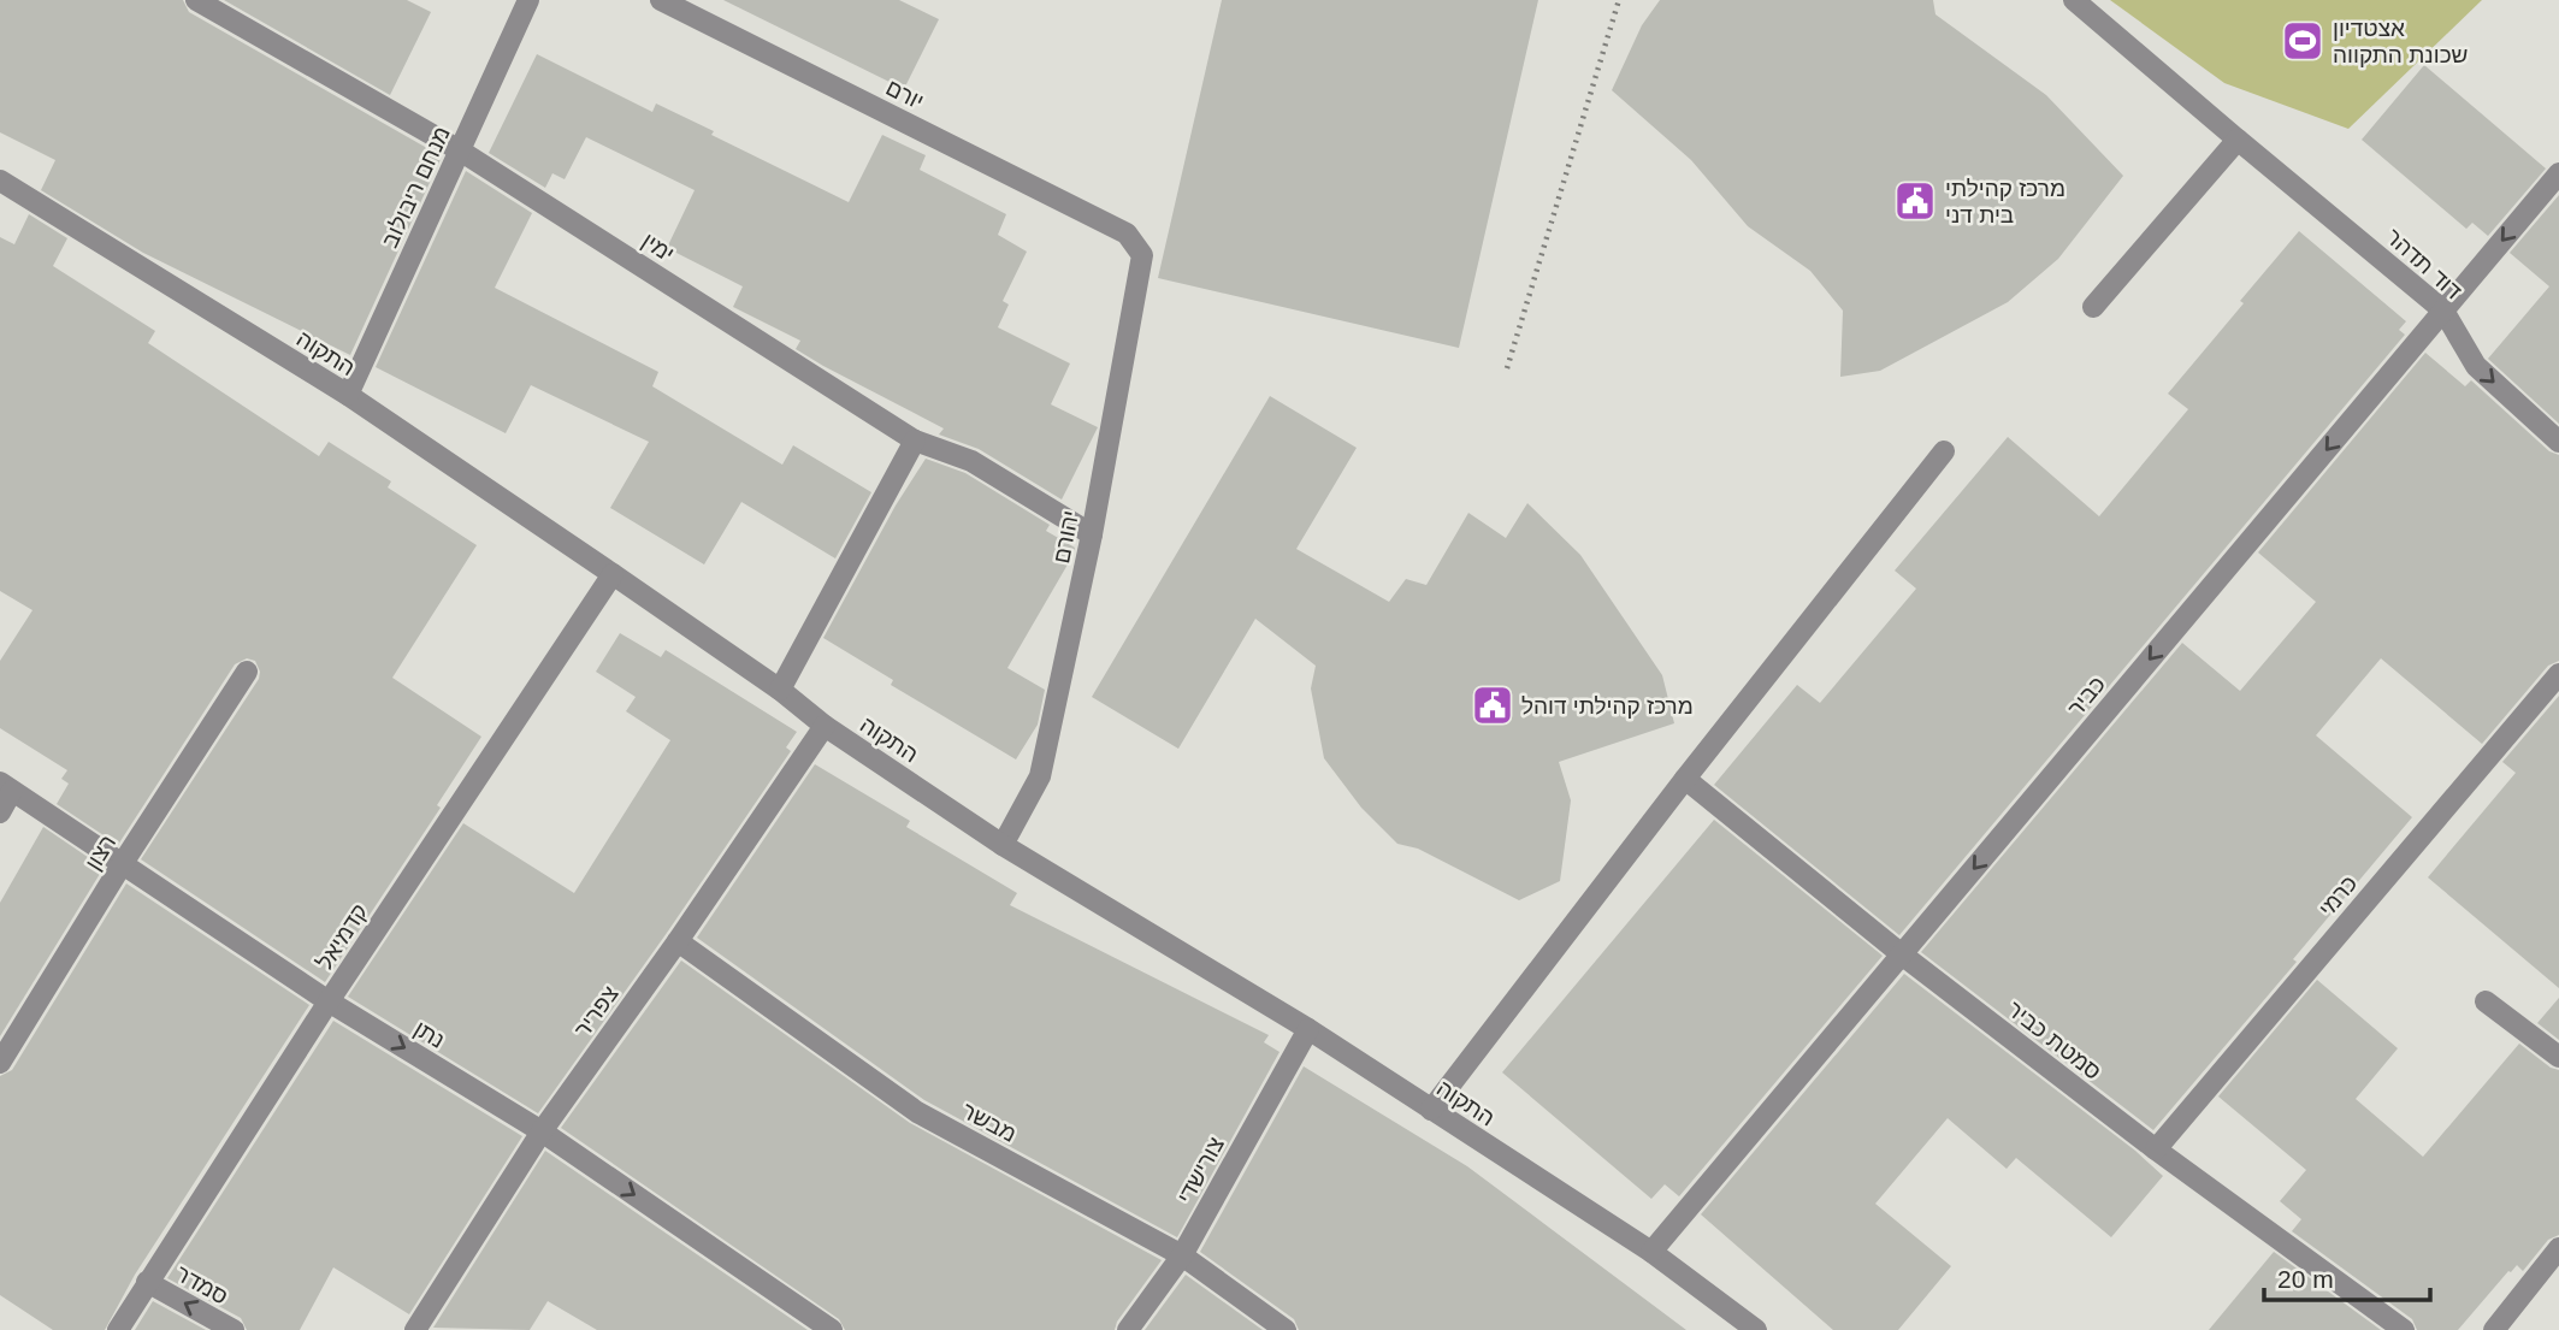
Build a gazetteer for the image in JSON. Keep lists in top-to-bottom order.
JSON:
{
  "streets": {
    "street": [
      "יורם",
      "מנחם ריבולוב",
      "ימין",
      "דוד תדהר",
      "התקוה",
      "יהורם",
      "כביר",
      "רצון",
      "כרמי",
      "קדמיאל",
      "צפריר",
      "נתן",
      "סמטת כביר",
      "מבשר",
      "צורישדי",
      "סמדר"
    ]
  },
  "crossings": [
    ["יורם", "יהורם"],
    ["מנחם ריבולוב", "ימין"],
    ["מנחם ריבולוב", "התקוה"],
    ["ימין", "יהורם"],
    ["דוד תדהר", "כביר"],
    ["התקוה", "יהורם"],
    ["התקוה", "כביר"],
    ["התקוה", "קדמיאל"],
    ["התקוה", "צפריר"],
    ["התקוה", "צורישדי"],
    ["כביר", "סמטת כביר"],
    ["רצון", "נתן"],
    ["כרמי", "סמטת כביר"],
    ["קדמיאל", "נתן"],
    ["קדמיאל", "סמדר"],
    ["צפריר", "נתן"],
    ["צפריר", "מבשר"],
    ["מבשר", "צורישדי"]
  ],
  "one_way": ["כביר", "נתן", "סמדר"],
  "places": {
    "sports": ["אצטדיון שכונת התקווה"],
    "public building": ["מרכז קהילתי בית דני", "מרכז קהילתי דוהל"]
  },
  "scale_bar": "20 m"
}
